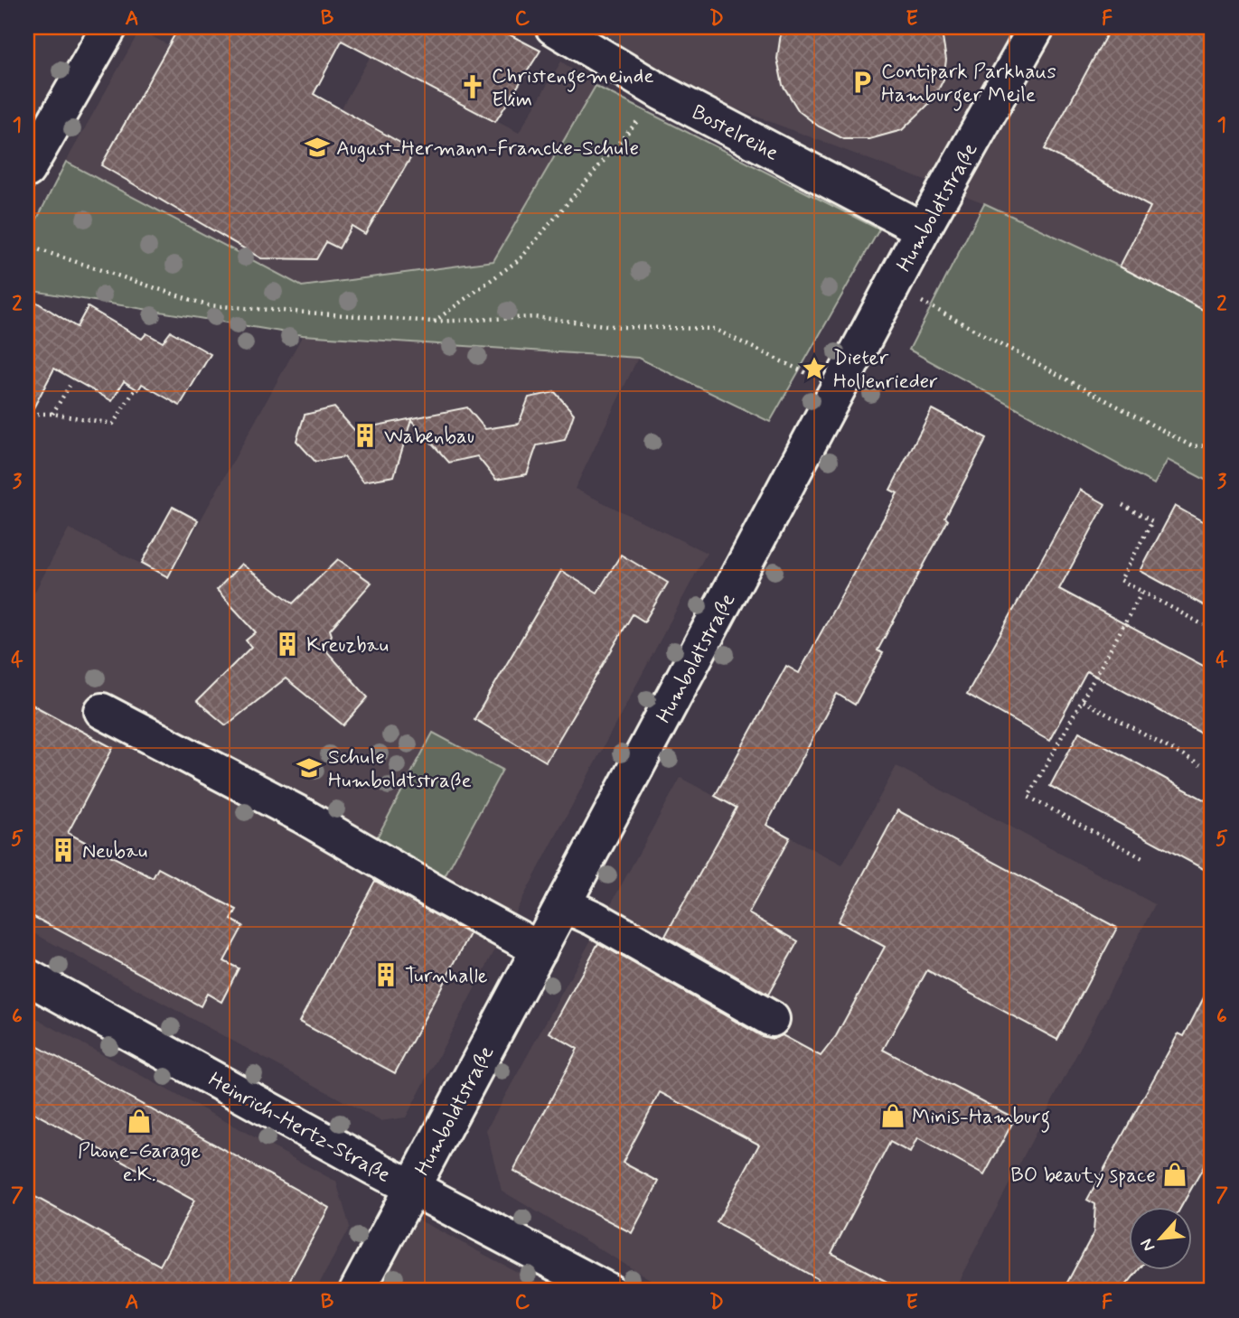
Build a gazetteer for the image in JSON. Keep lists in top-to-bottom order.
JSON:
{
  "streets": {
    "street": ["Bostelreihe", "Humboldtstraße", "Heinrich-Hertz-Straße"]
  },
  "crossings": [
    ["Bostelreihe", "Humboldtstraße"],
    ["Humboldtstraße", "Heinrich-Hertz-Straße"]
  ],
  "places": {
    "parking": ["Contipark Parkhaus Hamburger Meile"],
    "church": ["Christengemeinde Elim"],
    "school or university": ["August-Hermann-Francke-Schule", "Schule Humboldtstraße"],
    "place": ["Dieter Hollenrieder"],
    "building": [
      "Wabenbau",
      "Kreuzbau",
      "Neubau",
      "Turnhalle"
    ],
    "shop": ["Minis-Hamburg", "Phone-Garage e.K.", "BO beauty space"]
  },
  "north": "bottom left",
  "grid": {
    "columns": [
      "A",
      "B",
      "C",
      "D",
      "E",
      "F"
    ],
    "rows": [
      "1",
      "2",
      "3",
      "4",
      "5",
      "6",
      "7"
    ]
  }
}
